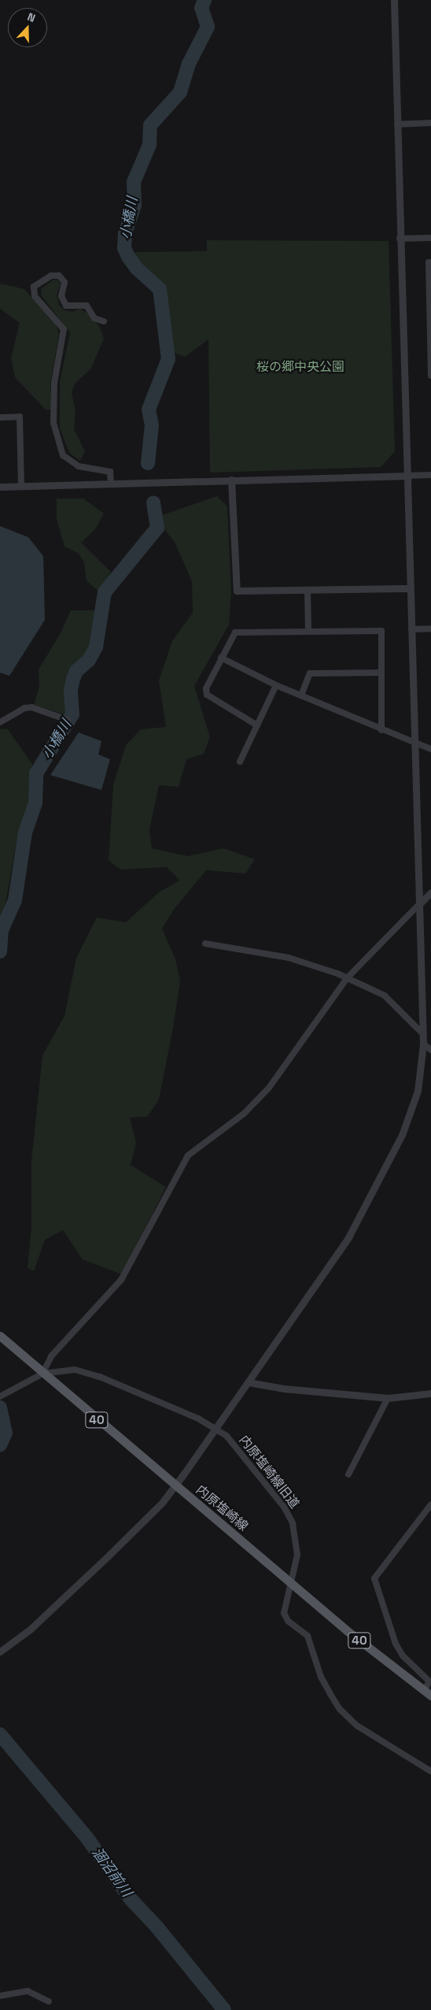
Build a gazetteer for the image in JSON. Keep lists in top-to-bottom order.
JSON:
{
  "streets": {
    "main road": ["40", "内原塩崎線"],
    "street": ["内原塩崎線旧道"]
  },
  "crossings": [
    ["内原塩崎線旧道", "内原塩崎線"]
  ],
  "water": ["小橋川", "涸沼前川"],
  "parks": ["桜の郷中央公園"],
  "north": "top"
}
